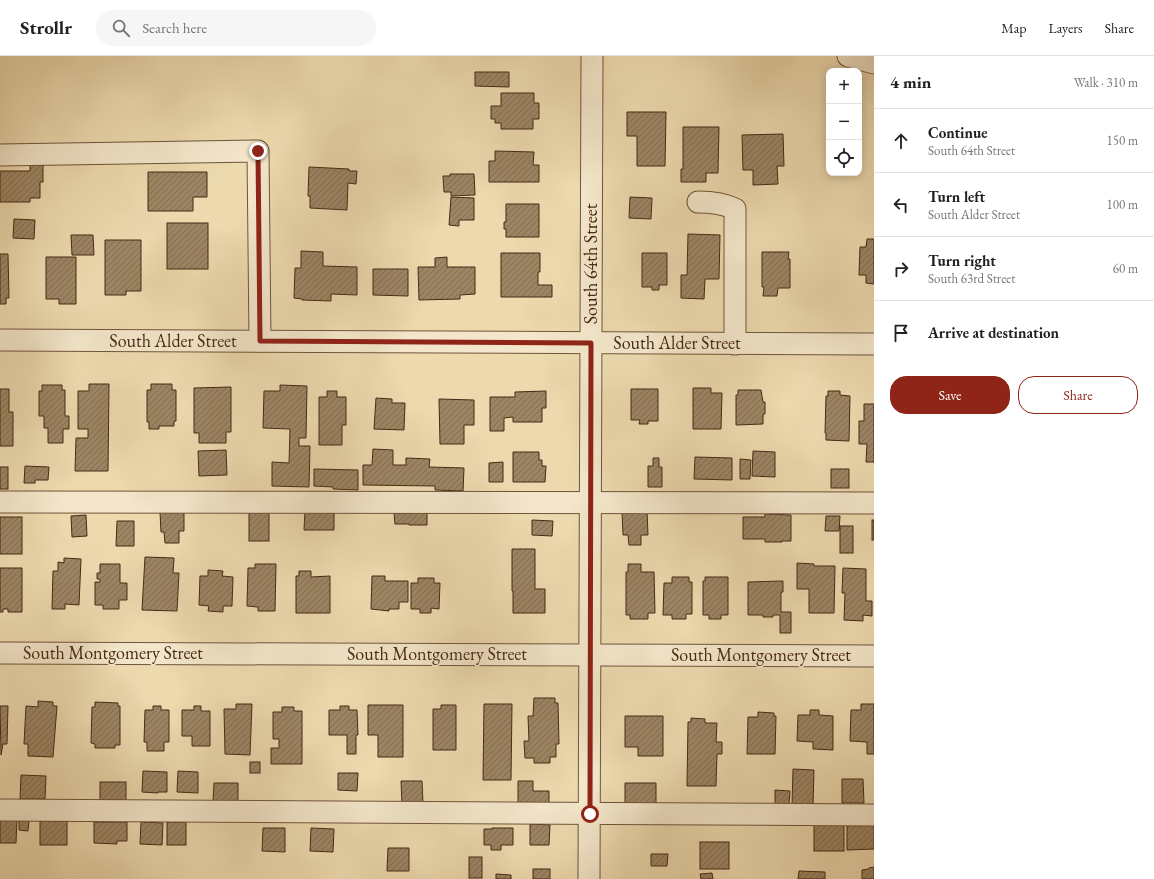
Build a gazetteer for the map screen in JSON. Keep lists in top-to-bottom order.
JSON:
{
  "streets": {
    "street": ["South 64th Street", "South Alder Street", "South Montgomery Street"]
  },
  "crossings": [
    ["South 64th Street", "South Alder Street"],
    ["South 64th Street", "South Montgomery Street"]
  ],
  "page": {
    "header": "Strollr",
    "search": "Search here",
    "nav": ["Map", "Layers", "Share"],
    "heading": ["4 min", "Walk · 310 m"],
    "map_buttons": ["+", "−"],
    "list": [
      ["Continue", "South 64th Street", "150 m"],
      ["Turn left", "South Alder Street", "100 m"],
      ["Turn right", "South 63rd Street", "60 m"],
      "Arrive at destination"
    ],
    "buttons": ["Save", "Share"]
  }
}
